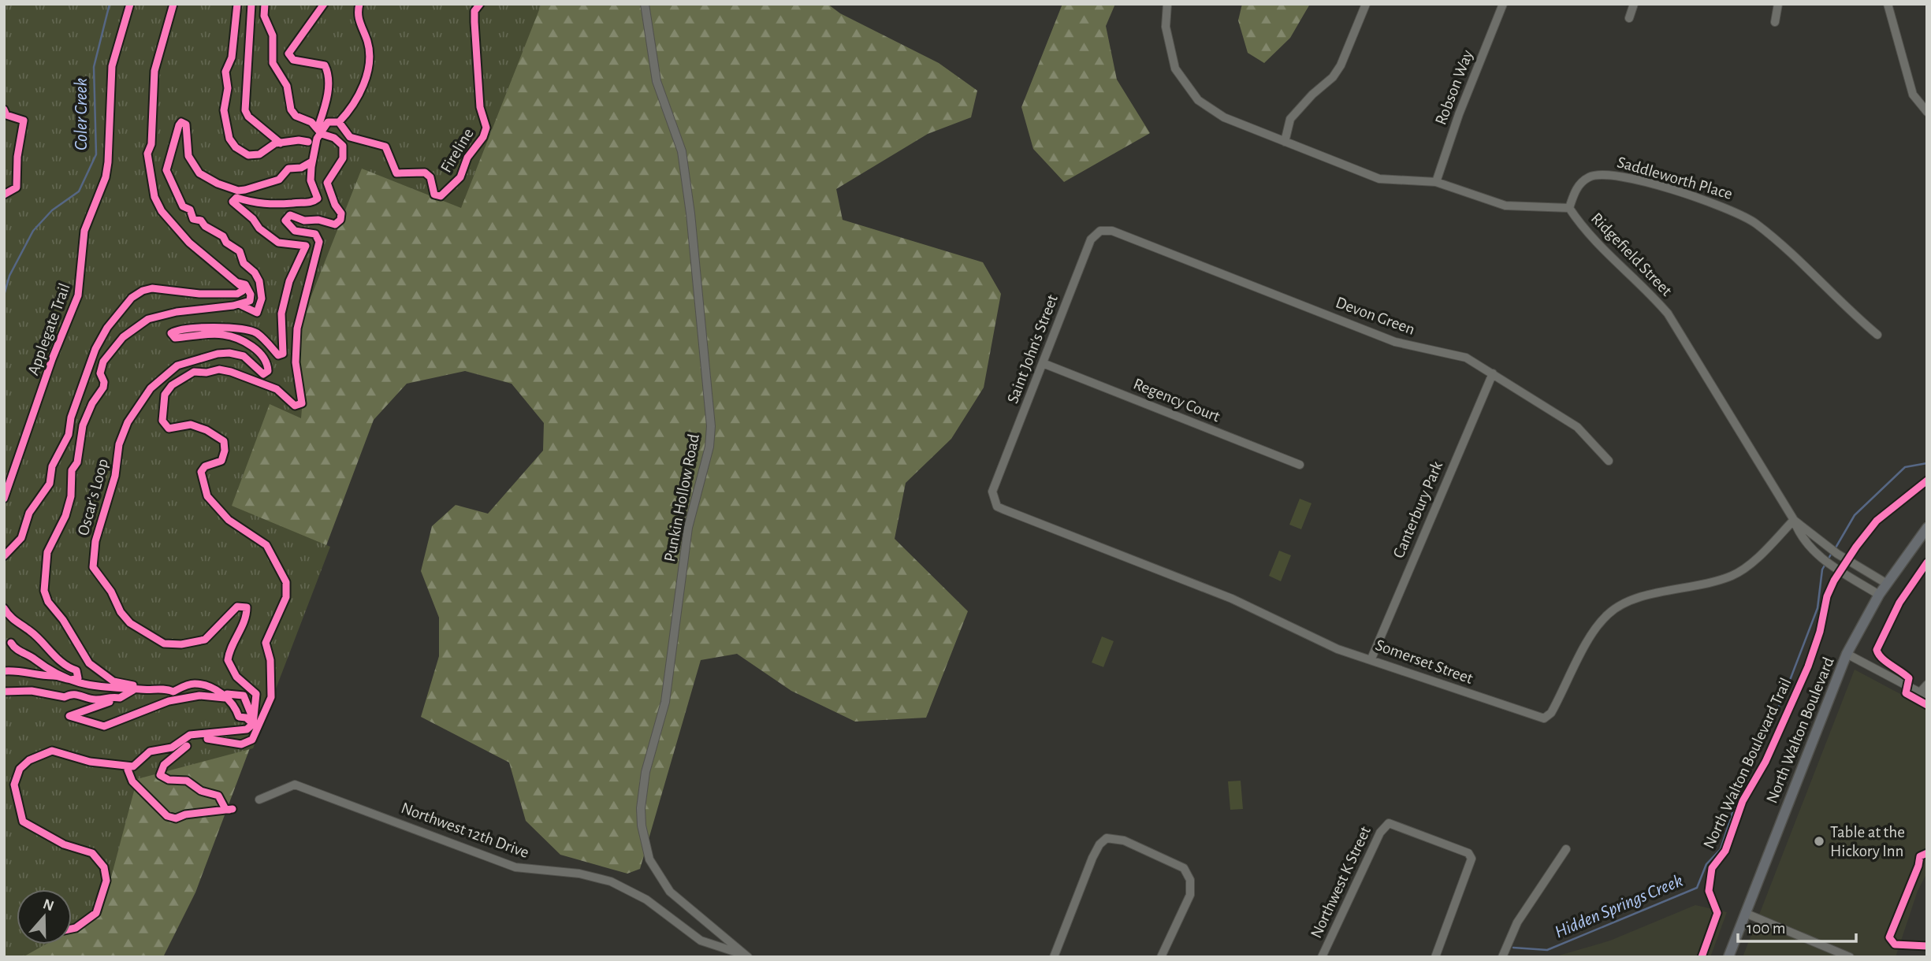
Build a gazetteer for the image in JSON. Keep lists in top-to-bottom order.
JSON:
{
  "streets": {
    "main road": ["North Walton Boulevard"],
    "street": [
      "Robson Way",
      "Saddleworth Place",
      "Ridgefield Street",
      "Devon Green",
      "Saint John's Street",
      "Regency Court",
      "Punkin Hollow Road",
      "Canterbury Park",
      "Somerset Street",
      "Northwest 12th Drive",
      "Northwest K Street"
    ],
    "cycle path": [
      "Fireline",
      "Applegate Trail",
      "Oscar's Loop",
      "North Walton Boulevard Trail"
    ]
  },
  "crossings": [
    ["Robson Way", "Ridgefield Street"],
    ["Saddleworth Place", "Ridgefield Street"],
    ["Ridgefield Street", "Somerset Street"],
    ["Ridgefield Street", "North Walton Boulevard"],
    ["Devon Green", "Saint John's Street"],
    ["Devon Green", "Canterbury Park"],
    ["Saint John's Street", "Regency Court"],
    ["Saint John's Street", "Somerset Street"],
    ["Punkin Hollow Road", "Northwest 12th Drive"],
    ["Canterbury Park", "Somerset Street"]
  ],
  "water": ["Coler Creek", "Hidden Springs Creek"],
  "places": ["Table at the Hickory Inn"],
  "scale_bar": "100 m",
  "north": "top"
}
